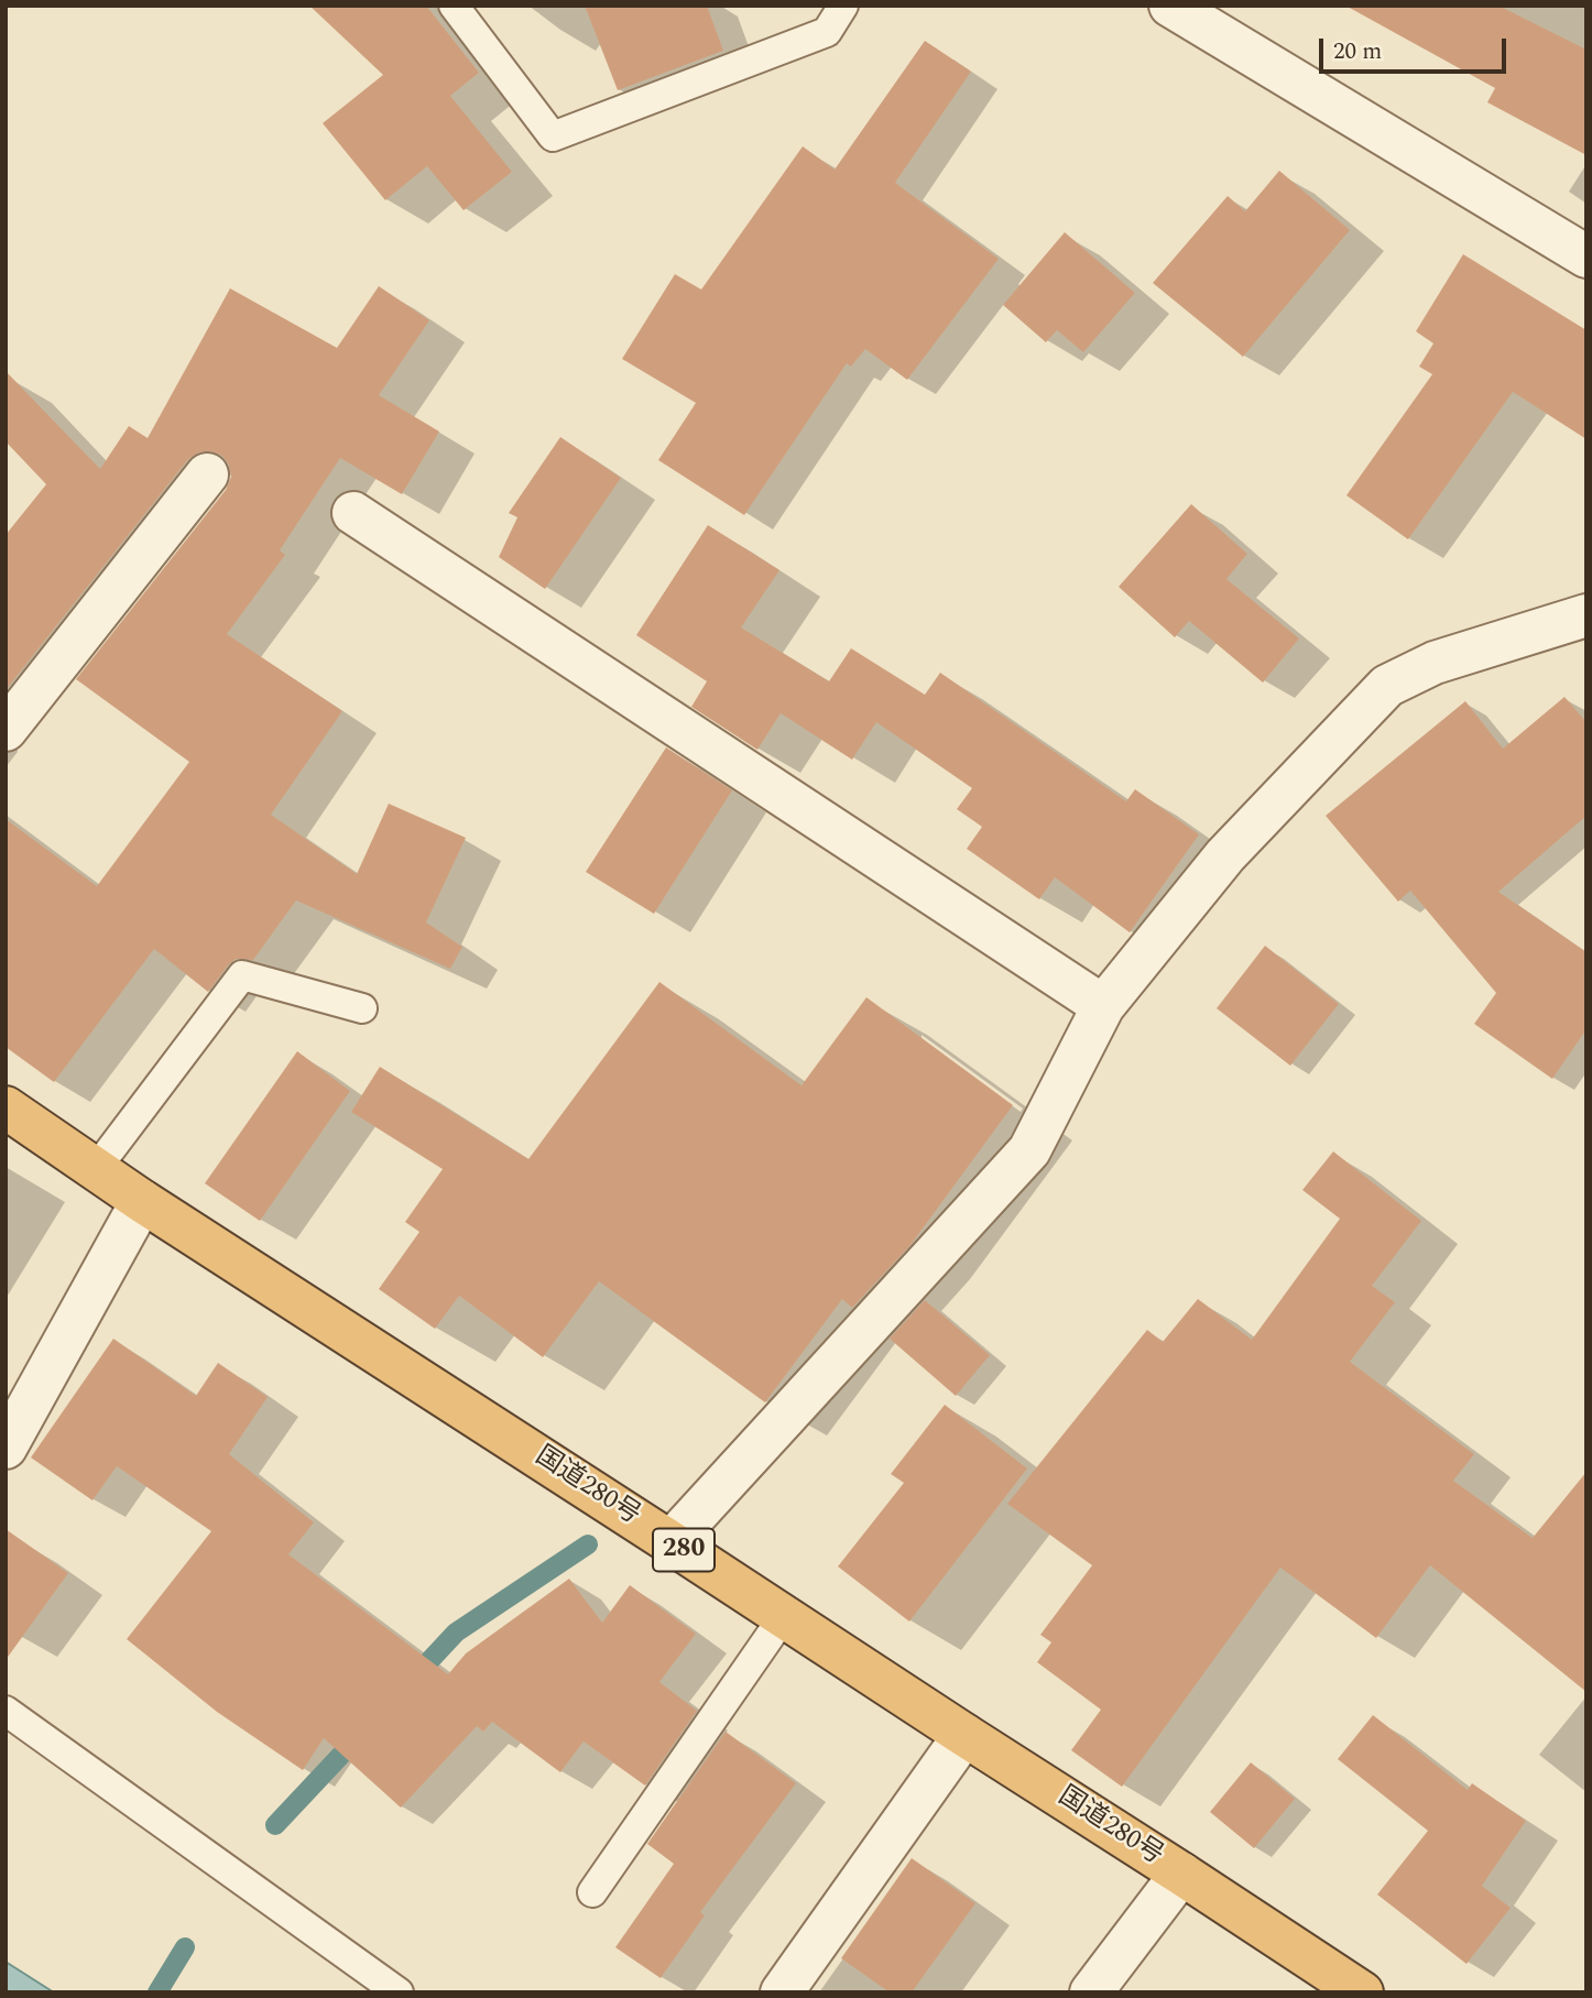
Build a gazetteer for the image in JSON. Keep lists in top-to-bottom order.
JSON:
{
  "streets": {
    "highway": ["国道280号", "280"]
  },
  "scale_bar": "20 m"
}
